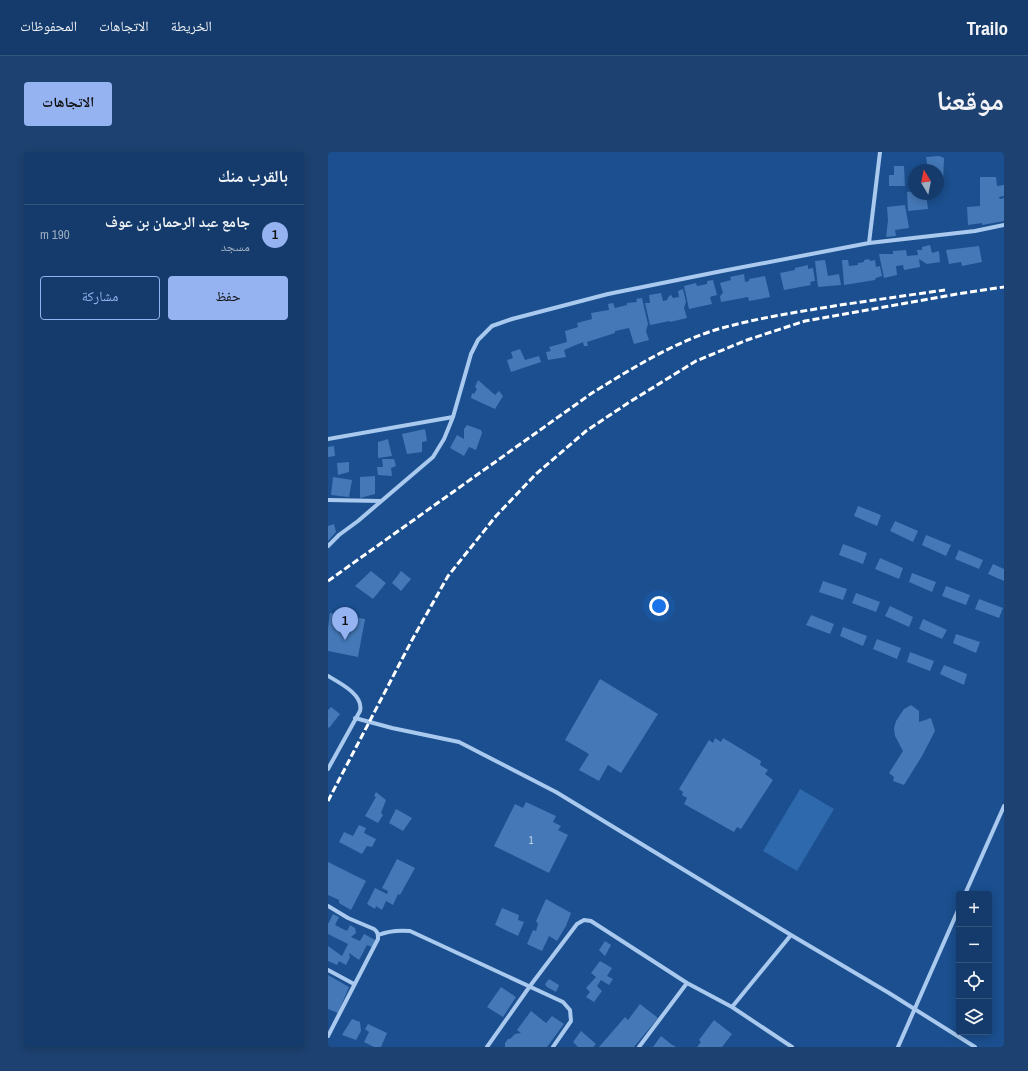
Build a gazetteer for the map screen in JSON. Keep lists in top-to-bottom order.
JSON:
{
  "house_numbers": ["1"],
  "north": "top",
  "page": {
    "header": "Trailo",
    "nav": ["الخريطة", "الاتجاهات", "المحفوظات"],
    "title": "موقعنا",
    "buttons": [
      "الاتجاهات",
      ["حفظ", "مشاركة"]
    ],
    "heading": "بالقرب منك",
    "list": [
      {
        "mark": "1",
        "name": "جامع عبد الرحمان بن عوف",
        "note": "مسجد",
        "value": "190 m"
      }
    ],
    "pins": "1",
    "map_buttons": ["+", "−"]
  }
}
